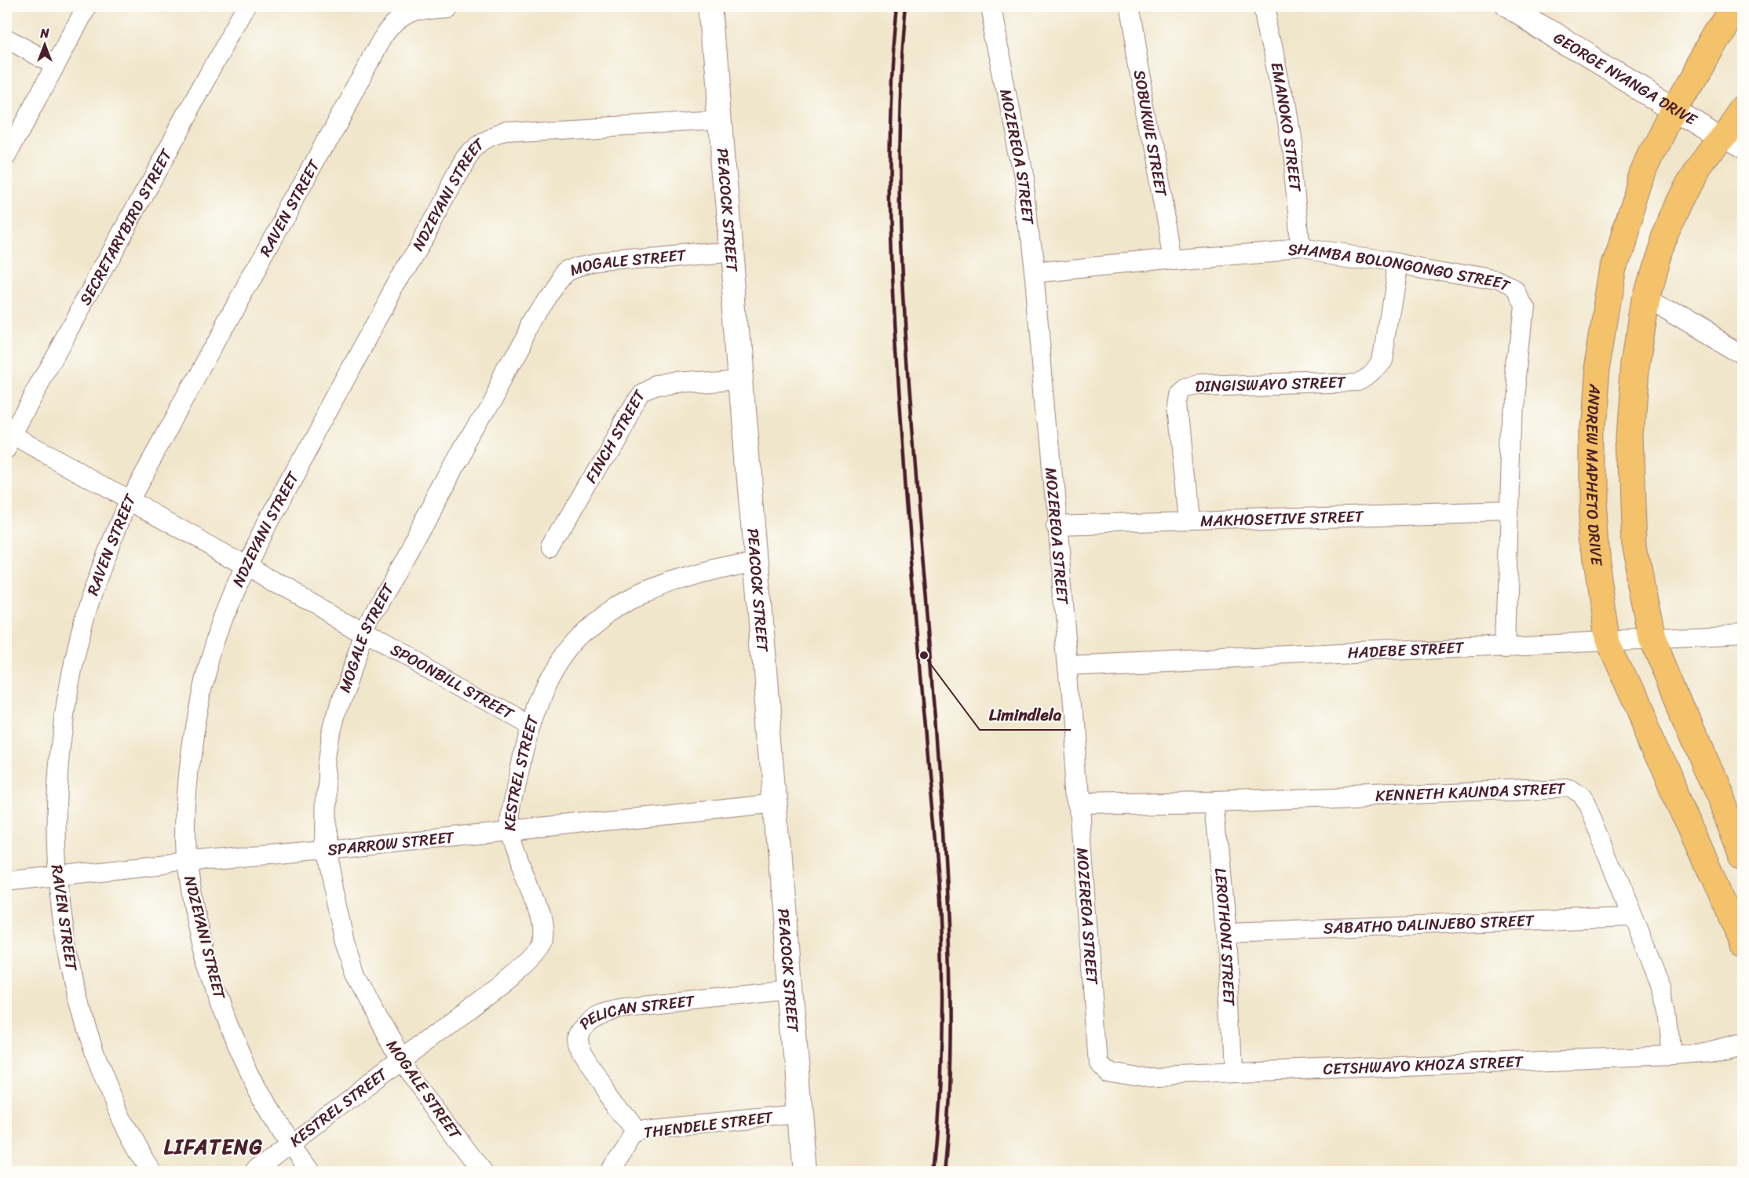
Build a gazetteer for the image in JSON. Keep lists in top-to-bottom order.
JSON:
{
  "streets": {
    "main road": ["ANDREW MAPHETO DRIVE"],
    "street": [
      "GEORGE NYANGA DRIVE",
      "EMANOKO STREET",
      "SOBUKWE STREET",
      "MOZEREOA STREET",
      "NDZEYANI STREET",
      "RAVEN STREET",
      "PEACOCK STREET",
      "SECRETARYBIRD STREET",
      "MOGALE STREET",
      "SHAMBA BOLONGONGO STREET",
      "DINGISWAYO STREET",
      "FINCH STREET",
      "MAKHOSETIVE STREET",
      "HADEBE STREET",
      "SPOONBILL STREET",
      "KESTREL STREET",
      "KENNETH KAUNDA STREET",
      "SPARROW STREET",
      "SABATHO DALINJEBO STREET",
      "LEROTHONI STREET",
      "PELICAN STREET",
      "CETSHWAYO KHOZA STREET",
      "THENDELE STREET"
    ]
  },
  "crossings": [
    ["GEORGE NYANGA DRIVE", "ANDREW MAPHETO DRIVE"],
    ["EMANOKO STREET", "SHAMBA BOLONGONGO STREET"],
    ["SOBUKWE STREET", "SHAMBA BOLONGONGO STREET"],
    ["MOZEREOA STREET", "SHAMBA BOLONGONGO STREET"],
    ["MOZEREOA STREET", "MAKHOSETIVE STREET"],
    ["MOZEREOA STREET", "HADEBE STREET"],
    ["MOZEREOA STREET", "KENNETH KAUNDA STREET"],
    ["MOZEREOA STREET", "CETSHWAYO KHOZA STREET"],
    ["NDZEYANI STREET", "PEACOCK STREET"],
    ["NDZEYANI STREET", "SPOONBILL STREET"],
    ["NDZEYANI STREET", "KESTREL STREET"],
    ["NDZEYANI STREET", "SPARROW STREET"],
    ["RAVEN STREET", "SPOONBILL STREET"],
    ["RAVEN STREET", "SPARROW STREET"],
    ["PEACOCK STREET", "MOGALE STREET"],
    ["PEACOCK STREET", "FINCH STREET"],
    ["PEACOCK STREET", "KESTREL STREET"],
    ["PEACOCK STREET", "SPARROW STREET"],
    ["PEACOCK STREET", "PELICAN STREET"],
    ["PEACOCK STREET", "THENDELE STREET"],
    ["SECRETARYBIRD STREET", "SPOONBILL STREET"],
    ["MOGALE STREET", "SPOONBILL STREET"],
    ["MOGALE STREET", "KESTREL STREET"],
    ["MOGALE STREET", "SPARROW STREET"],
    ["SHAMBA BOLONGONGO STREET", "DINGISWAYO STREET"],
    ["SHAMBA BOLONGONGO STREET", "MAKHOSETIVE STREET"],
    ["SHAMBA BOLONGONGO STREET", "HADEBE STREET"],
    ["DINGISWAYO STREET", "MAKHOSETIVE STREET"],
    ["ANDREW MAPHETO DRIVE", "HADEBE STREET"],
    ["SPOONBILL STREET", "KESTREL STREET"],
    ["KESTREL STREET", "SPARROW STREET"],
    ["KENNETH KAUNDA STREET", "SABATHO DALINJEBO STREET"],
    ["KENNETH KAUNDA STREET", "LEROTHONI STREET"],
    ["KENNETH KAUNDA STREET", "CETSHWAYO KHOZA STREET"],
    ["SABATHO DALINJEBO STREET", "LEROTHONI STREET"],
    ["LEROTHONI STREET", "CETSHWAYO KHOZA STREET"],
    ["PELICAN STREET", "THENDELE STREET"]
  ],
  "districts": ["LIFATENG"],
  "places": ["Limindlela"],
  "north": "top"
}
